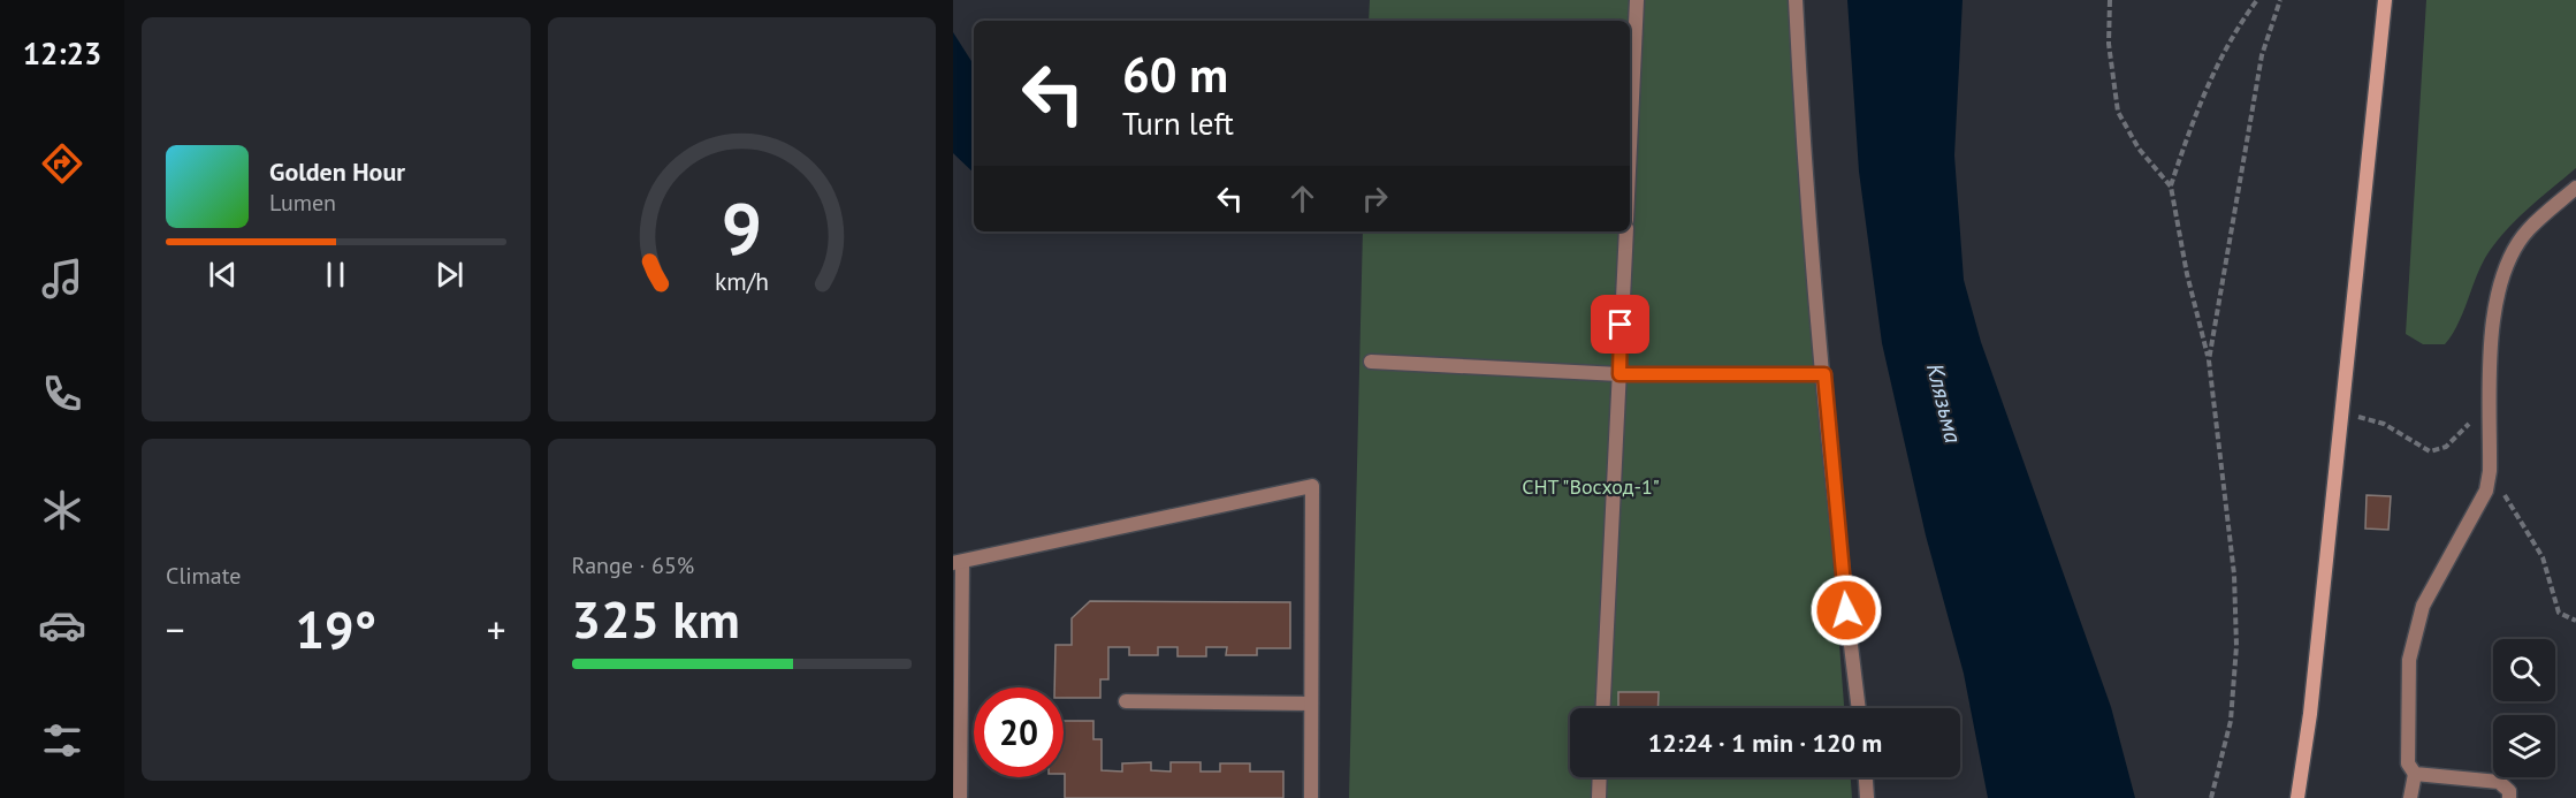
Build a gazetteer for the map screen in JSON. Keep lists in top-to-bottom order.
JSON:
{
  "water": ["Клязьма"],
  "parks": ["СНТ \"Восход-1\""],
  "page": {
    "tabs": "12:23",
    "turn": ["60 m", "Turn left"],
    "song": ["Golden Hour", "Lumen"],
    "tile": [
      "Climate",
      ["Range · 65%", "325 km"]
    ],
    "heat": ["−", "19°", "+"],
    "limit": "20",
    "trip": "12:24 · 1 min · 120 m",
    "gauge": ["9", "km/h"]
  }
}
